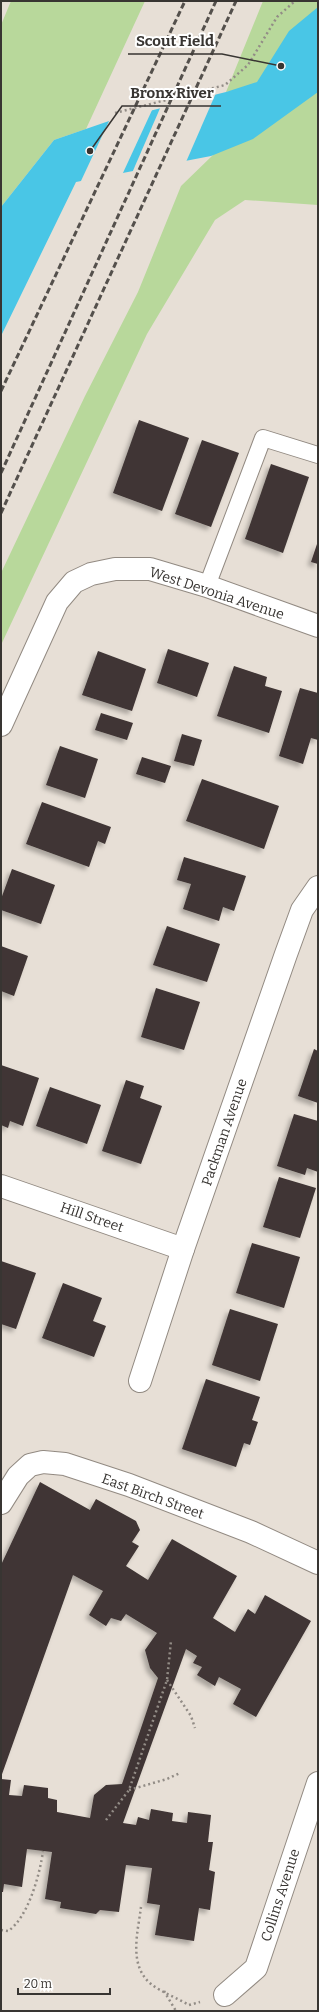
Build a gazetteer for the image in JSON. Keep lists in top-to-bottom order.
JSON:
{
  "streets": {
    "street": [
      "West Devonia Avenue",
      "Packman Avenue",
      "Hill Street",
      "East Birch Street",
      "Collins Avenue"
    ]
  },
  "crossings": [
    ["Packman Avenue", "Hill Street"]
  ],
  "places": ["Scout Field", "Bronx River"],
  "scale_bar": "20 m"
}
